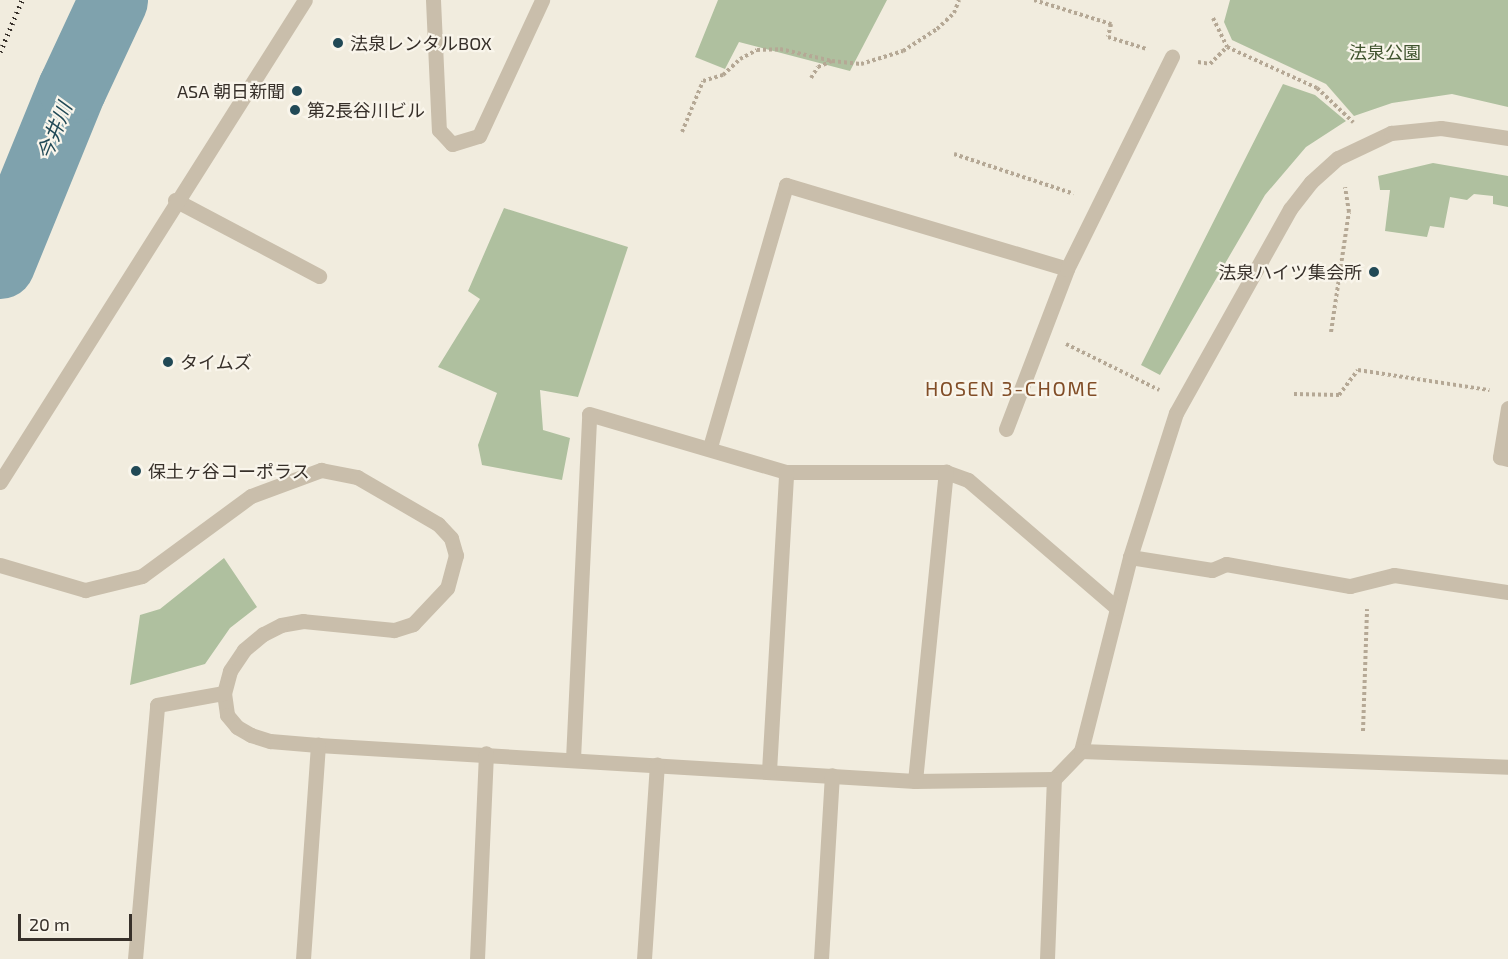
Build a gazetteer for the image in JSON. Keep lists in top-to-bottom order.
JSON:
{
  "districts": ["HOSEN 3-CHOME"],
  "water": ["今井川"],
  "parks": ["法泉公園"],
  "places": [
    "法泉レンタルBOX",
    "ASA 朝日新聞",
    "第2長谷川ビル",
    "法泉ハイツ集会所",
    "タイムズ",
    "保土ヶ谷コーポラス"
  ],
  "scale_bar": "20 m"
}
